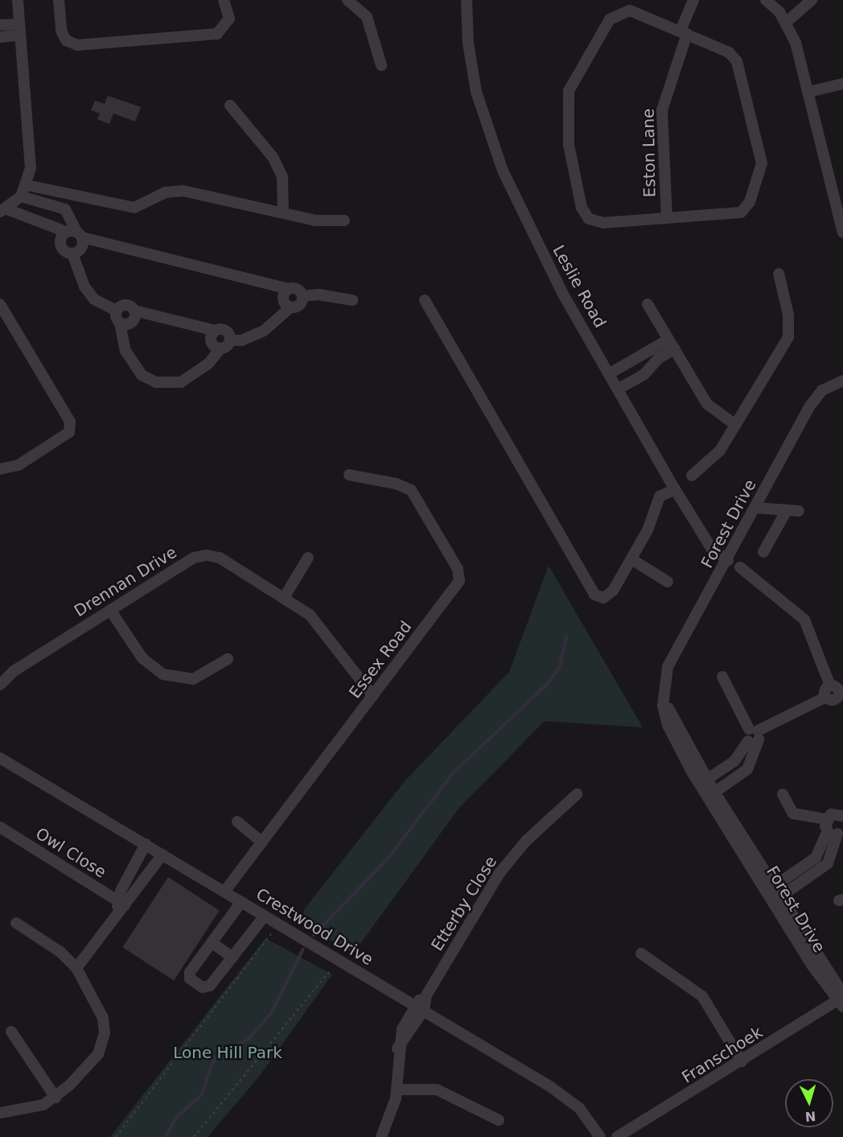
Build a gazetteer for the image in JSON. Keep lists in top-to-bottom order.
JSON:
{
  "streets": {
    "street": [
      "Eston Lane",
      "Leslie Road",
      "Forest Drive",
      "Drennan Drive",
      "Essex Road",
      "Owl Close",
      "Etterby Close",
      "Crestwood Drive",
      "Franschoek"
    ]
  },
  "crossings": [
    ["Leslie Road", "Forest Drive"],
    ["Forest Drive", "Franschoek"],
    ["Drennan Drive", "Essex Road"],
    ["Essex Road", "Crestwood Drive"],
    ["Etterby Close", "Crestwood Drive"]
  ],
  "parks": ["Lone Hill Park"],
  "north": "bottom"
}
